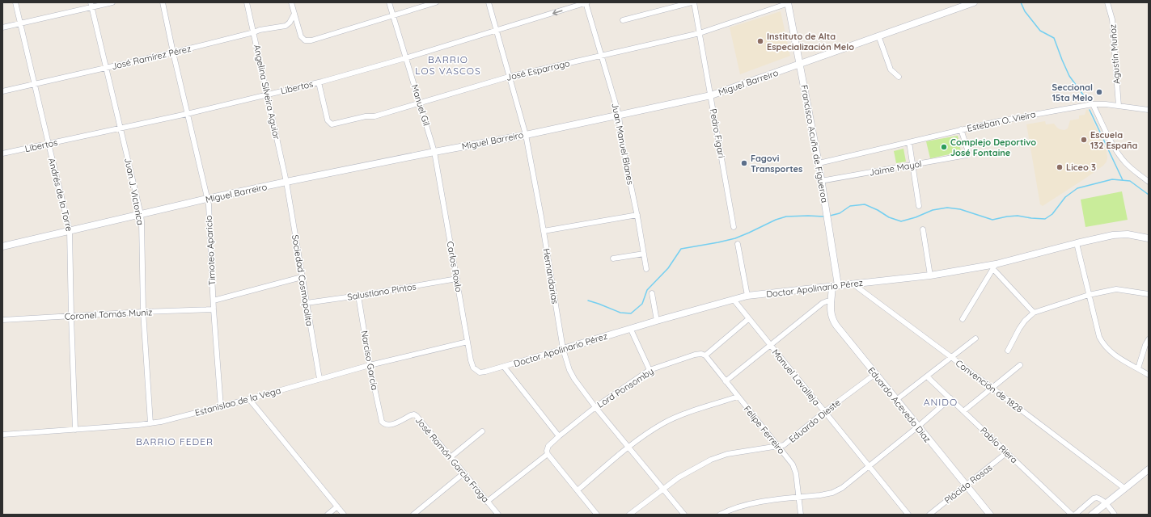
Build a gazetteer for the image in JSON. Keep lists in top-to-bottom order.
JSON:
{
  "streets": {
    "street": [
      "Agustín Muñoz",
      "José Ramírez Pérez",
      "José Esparrago",
      "Miguel Barreiro",
      "Libertos",
      "Angelina Silveira Aguiar",
      "Manuel Gil",
      "Esteban O. Vieira",
      "Pedro Figari",
      "Juan Manuel Blanes",
      "Francisco Acuña de Figueroa",
      "Jaime Mayol",
      "Juan J. Victorica",
      "Andrés de la Torre",
      "Timoteo Aparicio",
      "Carlos Roxlo",
      "Hernandarias",
      "Sociedad Cosmopolita",
      "Doctor Apolinario Pérez",
      "Salustiano Pintos",
      "Coronel Tomás Muniz",
      "Narciso Garcia",
      "Manuel Lavalleja",
      "Convención de 1828",
      "Lord Ponsomby",
      "Estanislao de la Vega",
      "Eduardo Acevedo Diaz",
      "Eduardo Dieste",
      "Felipe Ferreiro",
      "Pablo Riera",
      "José Ramón Garcia Fraga",
      "Plácido Rosas"
    ]
  },
  "crossings": [
    ["Agustín Muñoz", "Esteban O. Vieira"],
    ["José Ramírez Pérez", "Angelina Silveira Aguiar"],
    ["José Ramírez Pérez", "Juan J. Victorica"],
    ["José Ramírez Pérez", "Andrés de la Torre"],
    ["José Ramírez Pérez", "Timoteo Aparicio"],
    ["José Esparrago", "Libertos"],
    ["José Esparrago", "Manuel Gil"],
    ["José Esparrago", "Pedro Figari"],
    ["José Esparrago", "Juan Manuel Blanes"],
    ["José Esparrago", "Francisco Acuña de Figueroa"],
    ["José Esparrago", "Hernandarias"],
    ["Miguel Barreiro", "Angelina Silveira Aguiar"],
    ["Miguel Barreiro", "Manuel Gil"],
    ["Miguel Barreiro", "Pedro Figari"],
    ["Miguel Barreiro", "Juan Manuel Blanes"],
    ["Miguel Barreiro", "Francisco Acuña de Figueroa"],
    ["Miguel Barreiro", "Juan J. Victorica"],
    ["Miguel Barreiro", "Andrés de la Torre"],
    ["Miguel Barreiro", "Timoteo Aparicio"],
    ["Miguel Barreiro", "Carlos Roxlo"],
    ["Miguel Barreiro", "Hernandarias"],
    ["Miguel Barreiro", "Sociedad Cosmopolita"],
    ["Libertos", "Angelina Silveira Aguiar"],
    ["Libertos", "Manuel Gil"],
    ["Libertos", "Juan Manuel Blanes"],
    ["Libertos", "Juan J. Victorica"],
    ["Libertos", "Andrés de la Torre"],
    ["Libertos", "Timoteo Aparicio"],
    ["Libertos", "Hernandarias"],
    ["Angelina Silveira Aguiar", "Sociedad Cosmopolita"],
    ["Manuel Gil", "Carlos Roxlo"],
    ["Esteban O. Vieira", "Francisco Acuña de Figueroa"],
    ["Esteban O. Vieira", "Jaime Mayol"],
    ["Francisco Acuña de Figueroa", "Jaime Mayol"],
    ["Francisco Acuña de Figueroa", "Doctor Apolinario Pérez"],
    ["Francisco Acuña de Figueroa", "Eduardo Acevedo Diaz"],
    ["Juan J. Victorica", "Coronel Tomás Muniz"],
    ["Juan J. Victorica", "Estanislao de la Vega"],
    ["Andrés de la Torre", "Coronel Tomás Muniz"],
    ["Andrés de la Torre", "Estanislao de la Vega"],
    ["Timoteo Aparicio", "Coronel Tomás Muniz"],
    ["Timoteo Aparicio", "Estanislao de la Vega"],
    ["Carlos Roxlo", "Doctor Apolinario Pérez"],
    ["Carlos Roxlo", "Salustiano Pintos"],
    ["Carlos Roxlo", "Estanislao de la Vega"],
    ["Hernandarias", "Doctor Apolinario Pérez"],
    ["Hernandarias", "Lord Ponsomby"],
    ["Hernandarias", "Eduardo Dieste"],
    ["Sociedad Cosmopolita", "Salustiano Pintos"],
    ["Sociedad Cosmopolita", "Estanislao de la Vega"],
    ["Doctor Apolinario Pérez", "Manuel Lavalleja"],
    ["Doctor Apolinario Pérez", "Convención de 1828"],
    ["Doctor Apolinario Pérez", "Eduardo Acevedo Diaz"],
    ["Salustiano Pintos", "Narciso Garcia"],
    ["Narciso Garcia", "Estanislao de la Vega"],
    ["Narciso Garcia", "José Ramón Garcia Fraga"],
    ["Manuel Lavalleja", "Eduardo Dieste"],
    ["Lord Ponsomby", "Felipe Ferreiro"],
    ["Eduardo Acevedo Diaz", "Eduardo Dieste"],
    ["Eduardo Acevedo Diaz", "Plácido Rosas"],
    ["Eduardo Dieste", "Felipe Ferreiro"],
    ["Pablo Riera", "Plácido Rosas"]
  ],
  "districts": ["BARRIO LOS VASCOS", "ANIDO", "BARRIO FEDER"],
  "places": [
    "Instituto de Alta Especialización Melo",
    "Seccional 15ta Melo",
    "Escuela 132 España",
    "Complejo Deportivo José Fontaine",
    "Fagovi Transportes",
    "Liceo 3"
  ]
}
